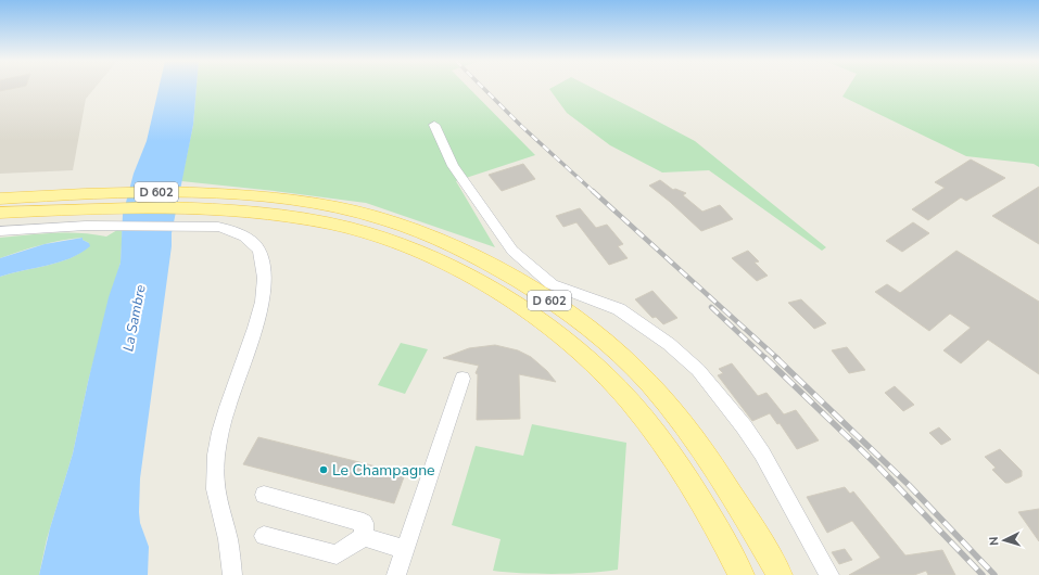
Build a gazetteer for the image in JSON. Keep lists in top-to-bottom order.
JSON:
{
  "streets": {
    "main road": ["D 602"]
  },
  "water": ["La Sambre"],
  "places": ["Le Champagne"],
  "north": "left"
}
